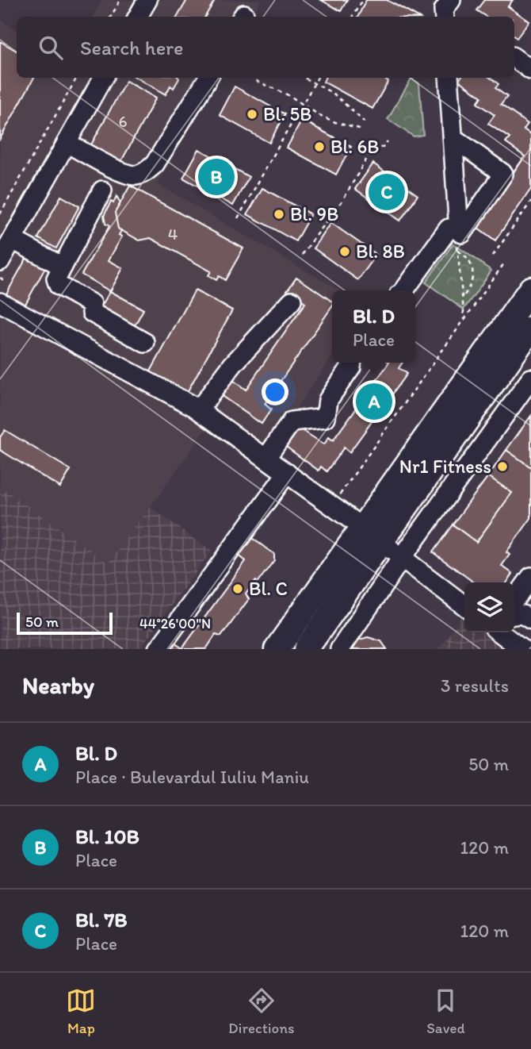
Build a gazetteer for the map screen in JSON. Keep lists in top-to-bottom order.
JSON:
{
  "places": [
    "Bl. 5B",
    "Bl. 6B",
    "Bl. 9B",
    "Bl. 8B",
    "Nr1 Fitness",
    "Bl. C"
  ],
  "house_numbers": ["6", "4"],
  "scale_bar": "50 m",
  "page": {
    "search": "Search here",
    "pins": ["B", "C", "A"],
    "popup": ["Bl. D", "Place"],
    "scale": "50 m",
    "heading": ["Nearby", "3 results"],
    "list": [
      {
        "mark": "A",
        "name": "Bl. D",
        "note": "Place · Bulevardul Iuliu Maniu",
        "value": "50 m"
      },
      {
        "mark": "B",
        "name": "Bl. 10B",
        "note": "Place",
        "value": "120 m"
      },
      {
        "mark": "C",
        "name": "Bl. 7B",
        "note": "Place",
        "value": "120 m"
      }
    ],
    "nav": ["Map", "Directions", "Saved"]
  },
  "coordinates": ["44°26'00\"N"]
}
